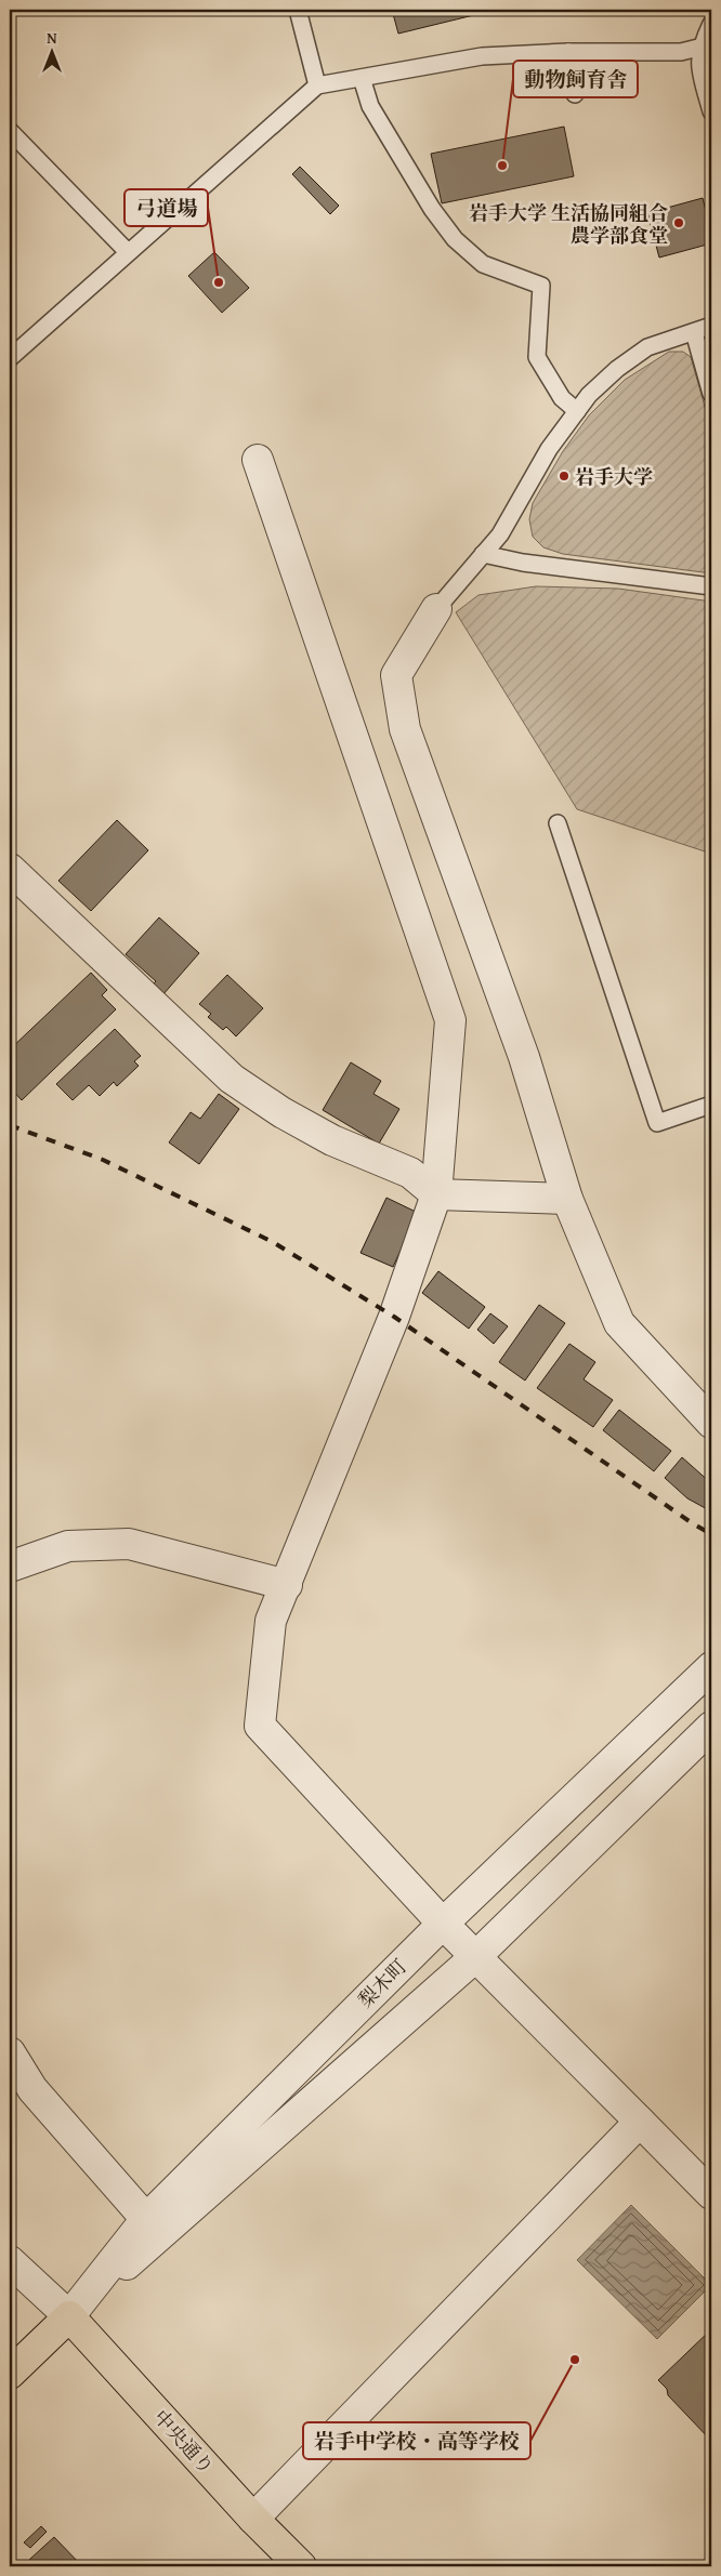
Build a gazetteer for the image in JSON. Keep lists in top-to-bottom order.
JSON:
{
  "streets": {
    "main road": ["中央通り"],
    "street": ["梨木町"]
  },
  "crossings": [
    ["梨木町", "中央通り"]
  ],
  "places": [
    "動物飼育舎",
    "岩手大学 生活協同組合 農学部食堂",
    "弓道場",
    "岩手大学",
    "岩手中学校・高等学校"
  ],
  "north": "top"
}
